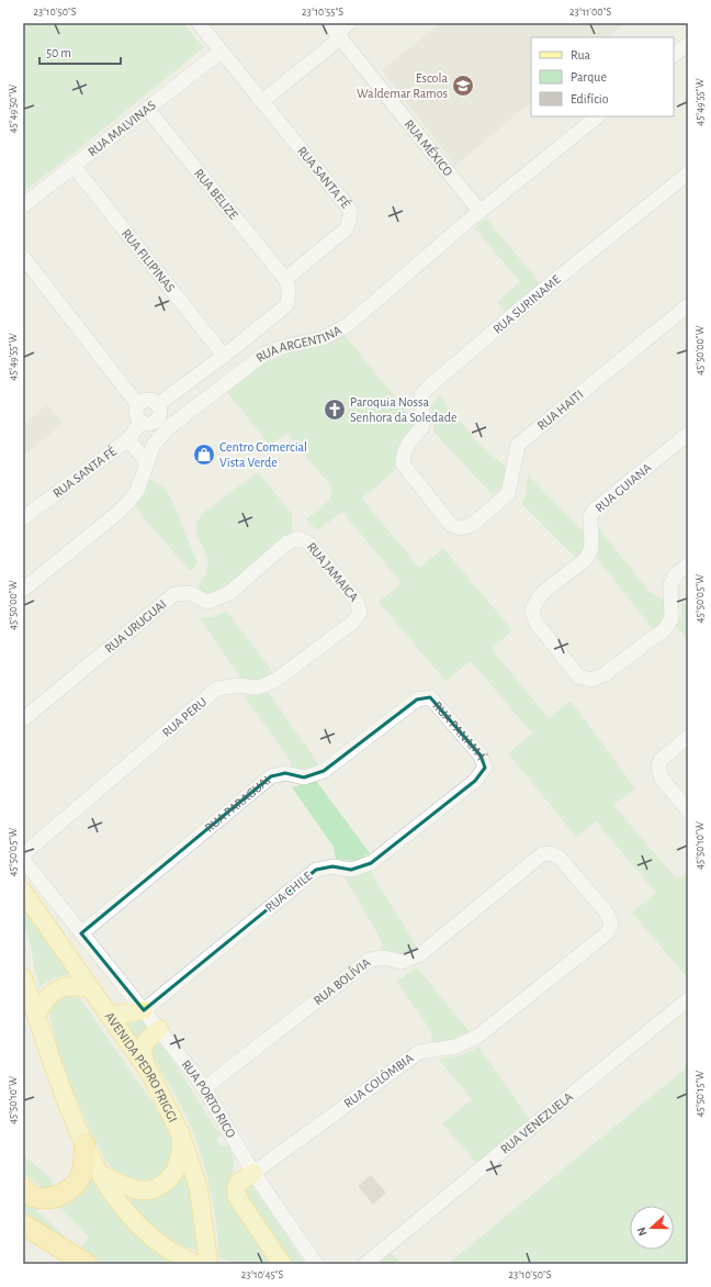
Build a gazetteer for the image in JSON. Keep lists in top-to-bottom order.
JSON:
{
  "streets": {
    "main road": ["AVENIDA PEDRO FRIGGI"],
    "street": [
      "RUA MALVINAS",
      "RUA MÉXICO",
      "RUA SANTA FÉ",
      "RUA BELIZE",
      "RUA FILIPINAS",
      "RUA SURINAME",
      "RUA ARGENTINA",
      "RUA HAITI",
      "RUA GUIANA",
      "RUA JAMAICA",
      "RUA URUGUAI",
      "RUA PERU",
      "RUA PANAMÁ",
      "RUA PARAGUAI",
      "RUA CHILE",
      "RUA BOLÍVIA",
      "RUA COLÔMBIA",
      "RUA PORTO RICO",
      "RUA VENEZUELA"
    ]
  },
  "crossings": [
    ["RUA MALVINAS", "RUA SANTA FÉ"],
    ["RUA MALVINAS", "RUA BELIZE"],
    ["RUA MALVINAS", "RUA FILIPINAS"],
    ["RUA MÉXICO", "RUA ARGENTINA"],
    ["RUA SANTA FÉ", "RUA BELIZE"],
    ["RUA SANTA FÉ", "RUA ARGENTINA"],
    ["RUA SURINAME", "RUA HAITI"],
    ["RUA JAMAICA", "RUA URUGUAI"],
    ["RUA JAMAICA", "RUA PERU"],
    ["RUA PANAMÁ", "RUA PARAGUAI"],
    ["RUA PANAMÁ", "RUA CHILE"],
    ["RUA PARAGUAI", "RUA PORTO RICO"],
    ["RUA CHILE", "RUA PORTO RICO"],
    ["RUA BOLÍVIA", "RUA COLÔMBIA"],
    ["RUA BOLÍVIA", "RUA PORTO RICO"],
    ["RUA COLÔMBIA", "RUA PORTO RICO"]
  ],
  "places": {
    "school or university": ["Escola Waldemar Ramos"],
    "church": ["Paroquia Nossa Senhora da Soledade"],
    "shop": ["Centro Comercial Vista Verde"]
  },
  "legend": ["Rua", "Parque", "Edifício"],
  "scale_bar": "50 m",
  "north": "left",
  "coordinates": [
    "23°10'50\"S",
    "23°10'55\"S",
    "23°11'00\"S",
    "45°49'55\"W",
    "45°49'50\"W",
    "45°50'00\"W",
    "45°50'05\"W",
    "45°50'10\"W",
    "45°50'15\"W",
    "23°10'45\"S"
  ]
}
